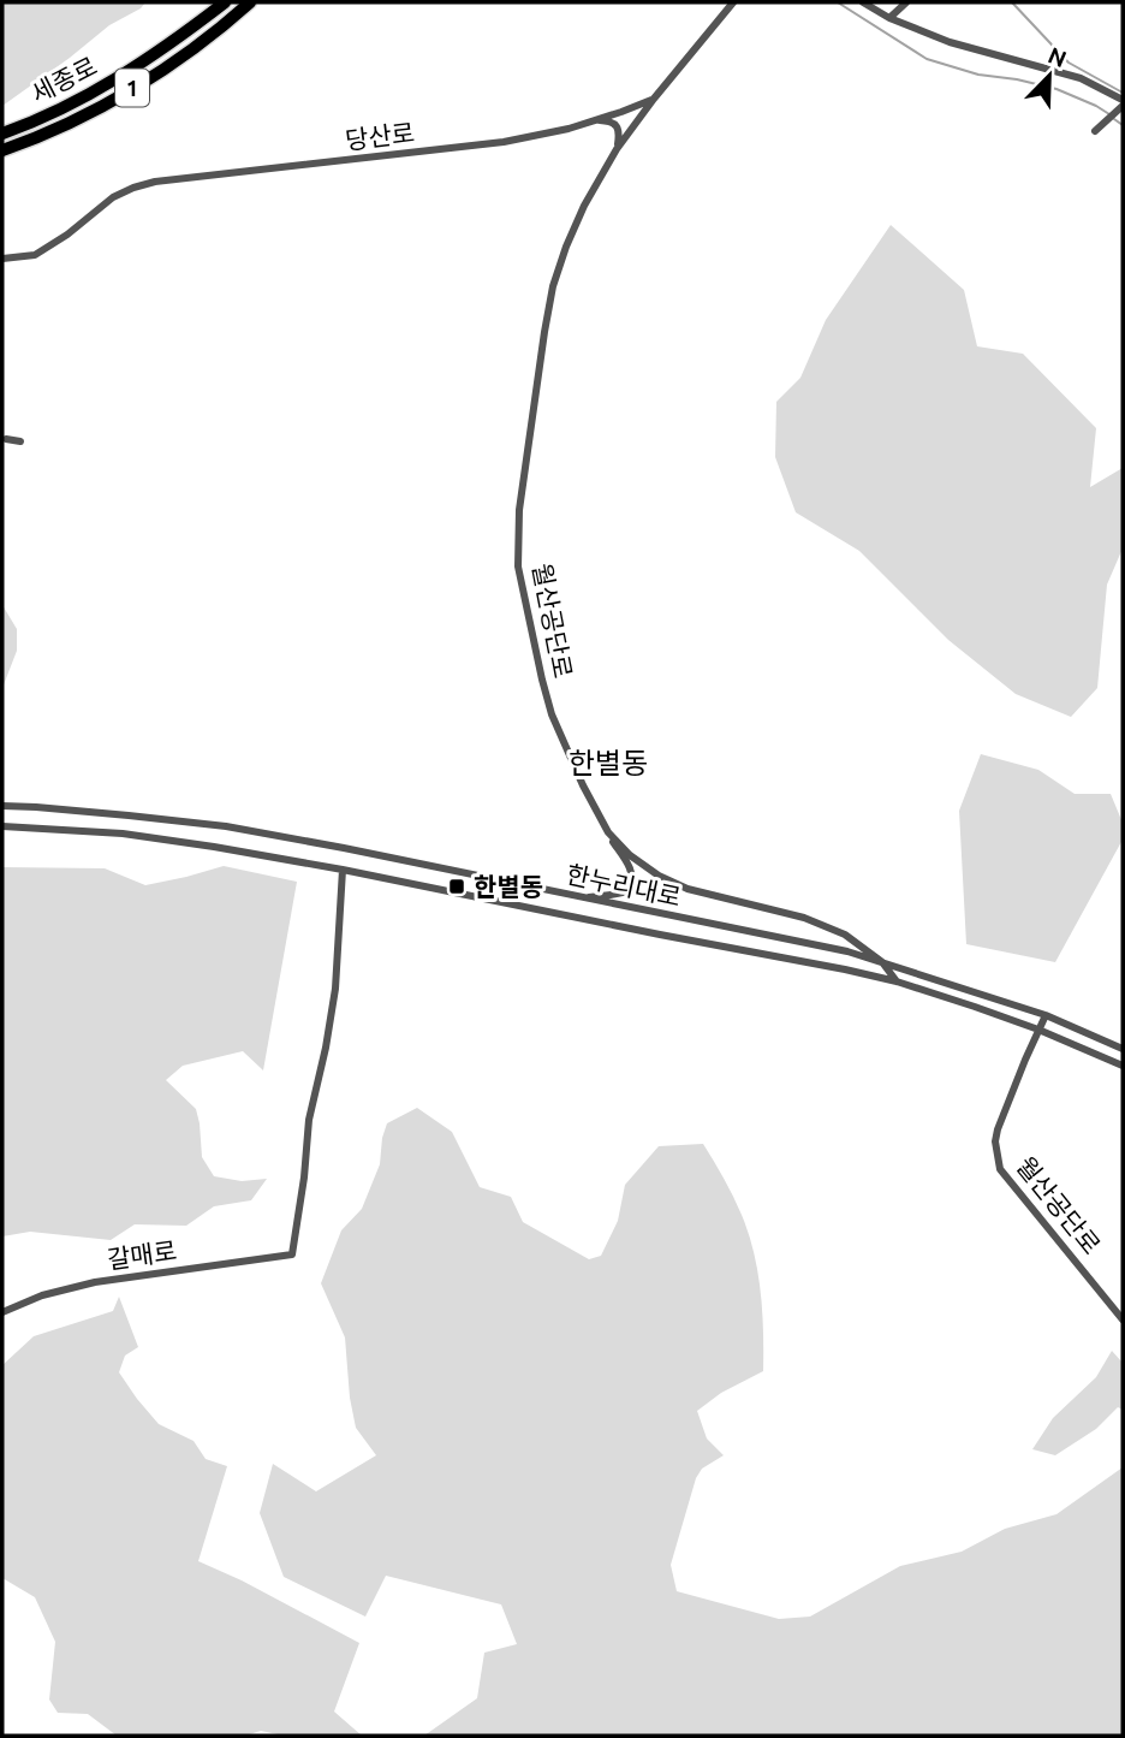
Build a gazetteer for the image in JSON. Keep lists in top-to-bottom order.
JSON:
{
  "streets": {
    "highway": ["세종로", "1"],
    "street": [
      "당산로",
      "월산공단로",
      "한누리대로",
      "갈매로"
    ]
  },
  "crossings": [
    ["당산로", "월산공단로"],
    ["월산공단로", "한누리대로"],
    ["한누리대로", "갈매로"]
  ],
  "districts": ["한별동"],
  "places": {
    "transit": ["한별동"]
  },
  "north": "top right"
}
